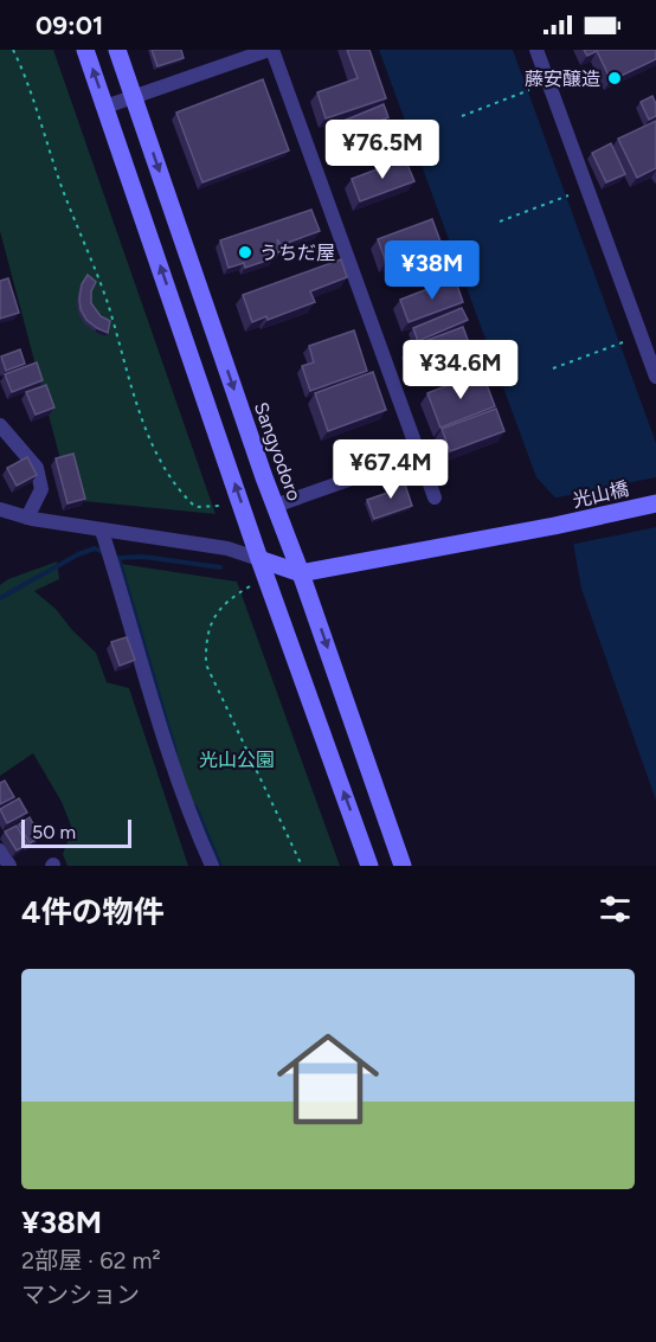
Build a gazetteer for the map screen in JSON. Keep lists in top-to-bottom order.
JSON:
{
  "streets": {
    "main road": ["Sangyodoro", "光山橋"]
  },
  "crossings": [
    ["Sangyodoro", "光山橋"]
  ],
  "parks": ["光山公園"],
  "places": ["藤安醸造", "うちだ屋"],
  "scale_bar": "50 m",
  "page": {
    "status": "09:01",
    "price": [
      "¥76.5M",
      "¥38M",
      "¥34.6M",
      "¥67.4M"
    ],
    "scale": "50 m",
    "heading": "4件の物件",
    "list": [
      {
        "name": "¥38M",
        "note": "2部屋 · 62 m² · マンション"
      }
    ]
  }
}
